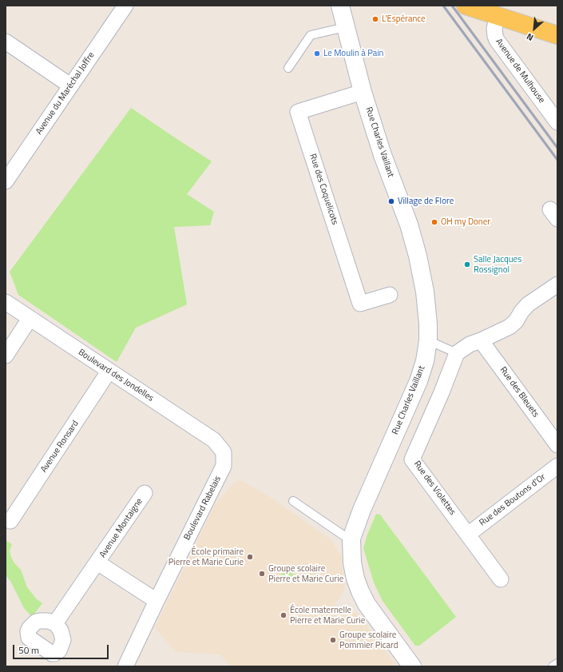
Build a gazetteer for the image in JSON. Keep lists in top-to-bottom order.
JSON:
{
  "streets": {
    "main road": ["Rue Charles Vaillant"],
    "street": [
      "Avenue de Mulhouse",
      "Avenue du Maréchal Joffre",
      "Rue des Coquelicots",
      "Boulevard des Jondelles",
      "Rue des Bleuets",
      "Avenue Ronsard",
      "Rue des Violettes",
      "Rue des Boutons d'Or",
      "Boulevard Rabelais",
      "Avenue Montaigne"
    ]
  },
  "crossings": [
    ["Rue Charles Vaillant", "Rue des Coquelicots"],
    ["Boulevard des Jondelles", "Avenue Ronsard"],
    ["Boulevard des Jondelles", "Boulevard Rabelais"],
    ["Rue des Violettes", "Rue des Boutons d'Or"],
    ["Boulevard Rabelais", "Avenue Montaigne"]
  ],
  "places": [
    "L'Espérance",
    "Le Moulin à Pain",
    "Village de Flore",
    "OH my Doner",
    "Salle Jacques Rossignol",
    "École primaire Pierre et Marie Curie",
    "Groupe scolaire Pierre et Marie Curie",
    "École maternelle Pierre et Marie Curie",
    "Groupe scolaire Pommier Picard"
  ],
  "scale_bar": "50 m",
  "north": "bottom left"
}
